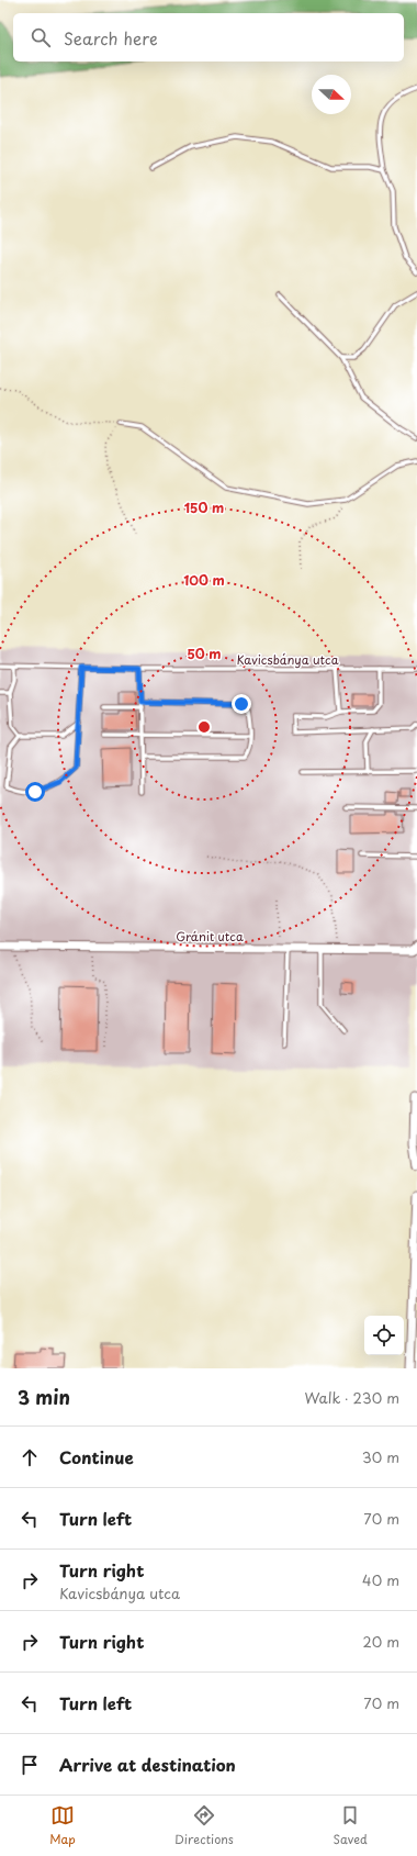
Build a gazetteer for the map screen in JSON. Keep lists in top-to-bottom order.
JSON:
{
  "streets": {
    "street": ["Gránit utca"],
    "lane": ["Kavicsbánya utca"]
  },
  "north": "right",
  "page": {
    "search": "Search here",
    "heading": ["3 min", "Walk · 230 m"],
    "list": [
      ["Continue", "30 m"],
      ["Turn left", "70 m"],
      ["Turn right", "Kavicsbánya utca", "40 m"],
      ["Turn right", "20 m"],
      ["Turn left", "70 m"],
      "Arrive at destination"
    ],
    "nav": ["Map", "Directions", "Saved"]
  },
  "rings": ["150 m", "100 m", "50 m"]
}
